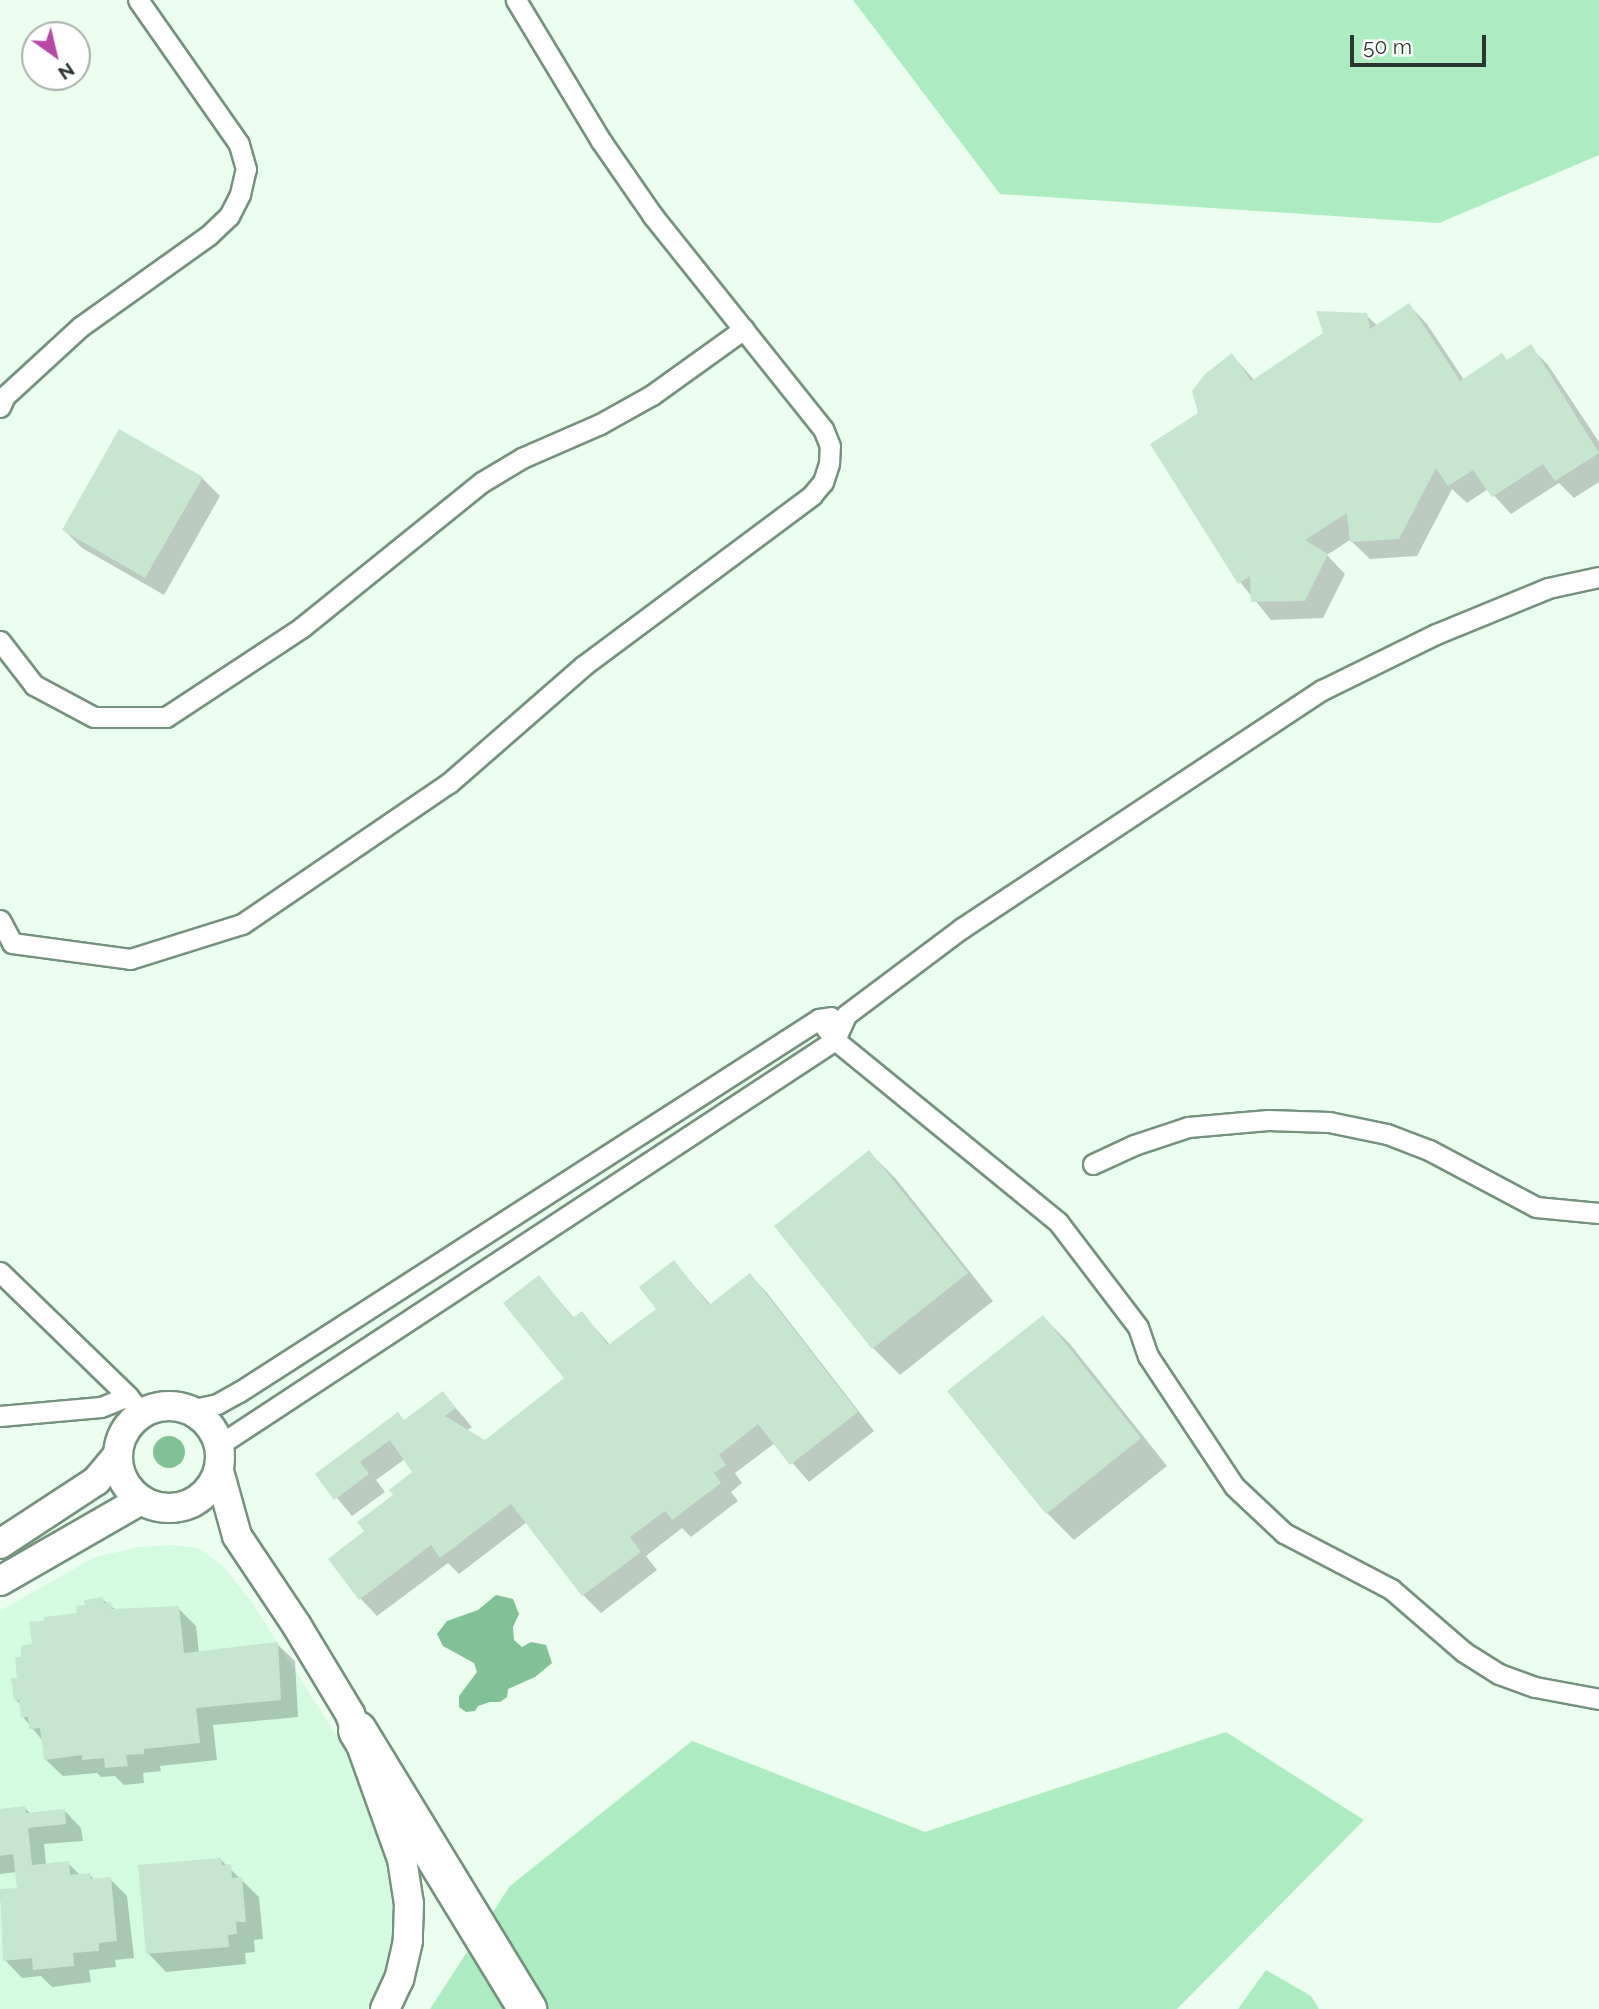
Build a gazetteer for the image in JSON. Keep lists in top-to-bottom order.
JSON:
{
  "scale_bar": "50 m",
  "north": "bottom right"
}
